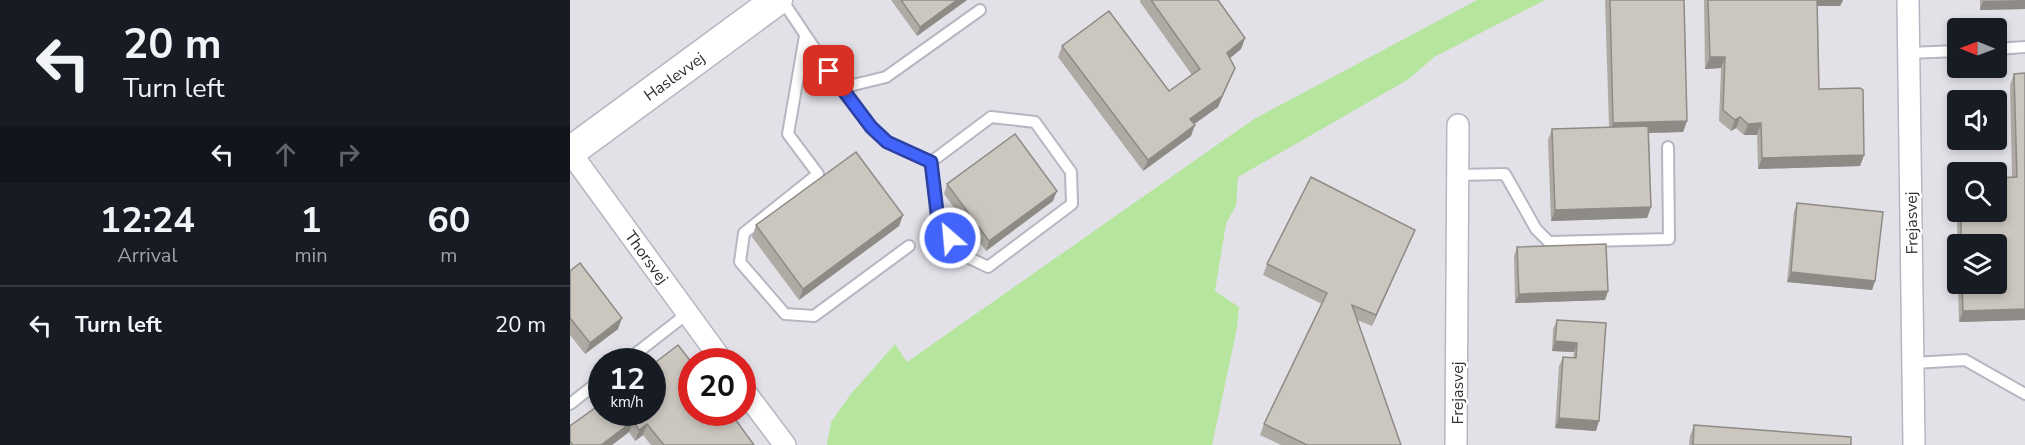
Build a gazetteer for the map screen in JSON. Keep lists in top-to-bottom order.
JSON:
{
  "streets": {
    "street": ["Haslevvej", "Frejasvej", "Thorsvej"]
  },
  "crossings": [
    ["Haslevvej", "Thorsvej"]
  ],
  "north": "left",
  "page": {
    "turn": ["20 m", "Turn left"],
    "eta": [
      "12:24",
      "Arrival",
      "1",
      "min",
      "60",
      "m"
    ],
    "list": [
      {
        "name": "Turn left",
        "value": "20 m"
      }
    ],
    "speed": "12 km/h",
    "limit": "20"
  }
}
